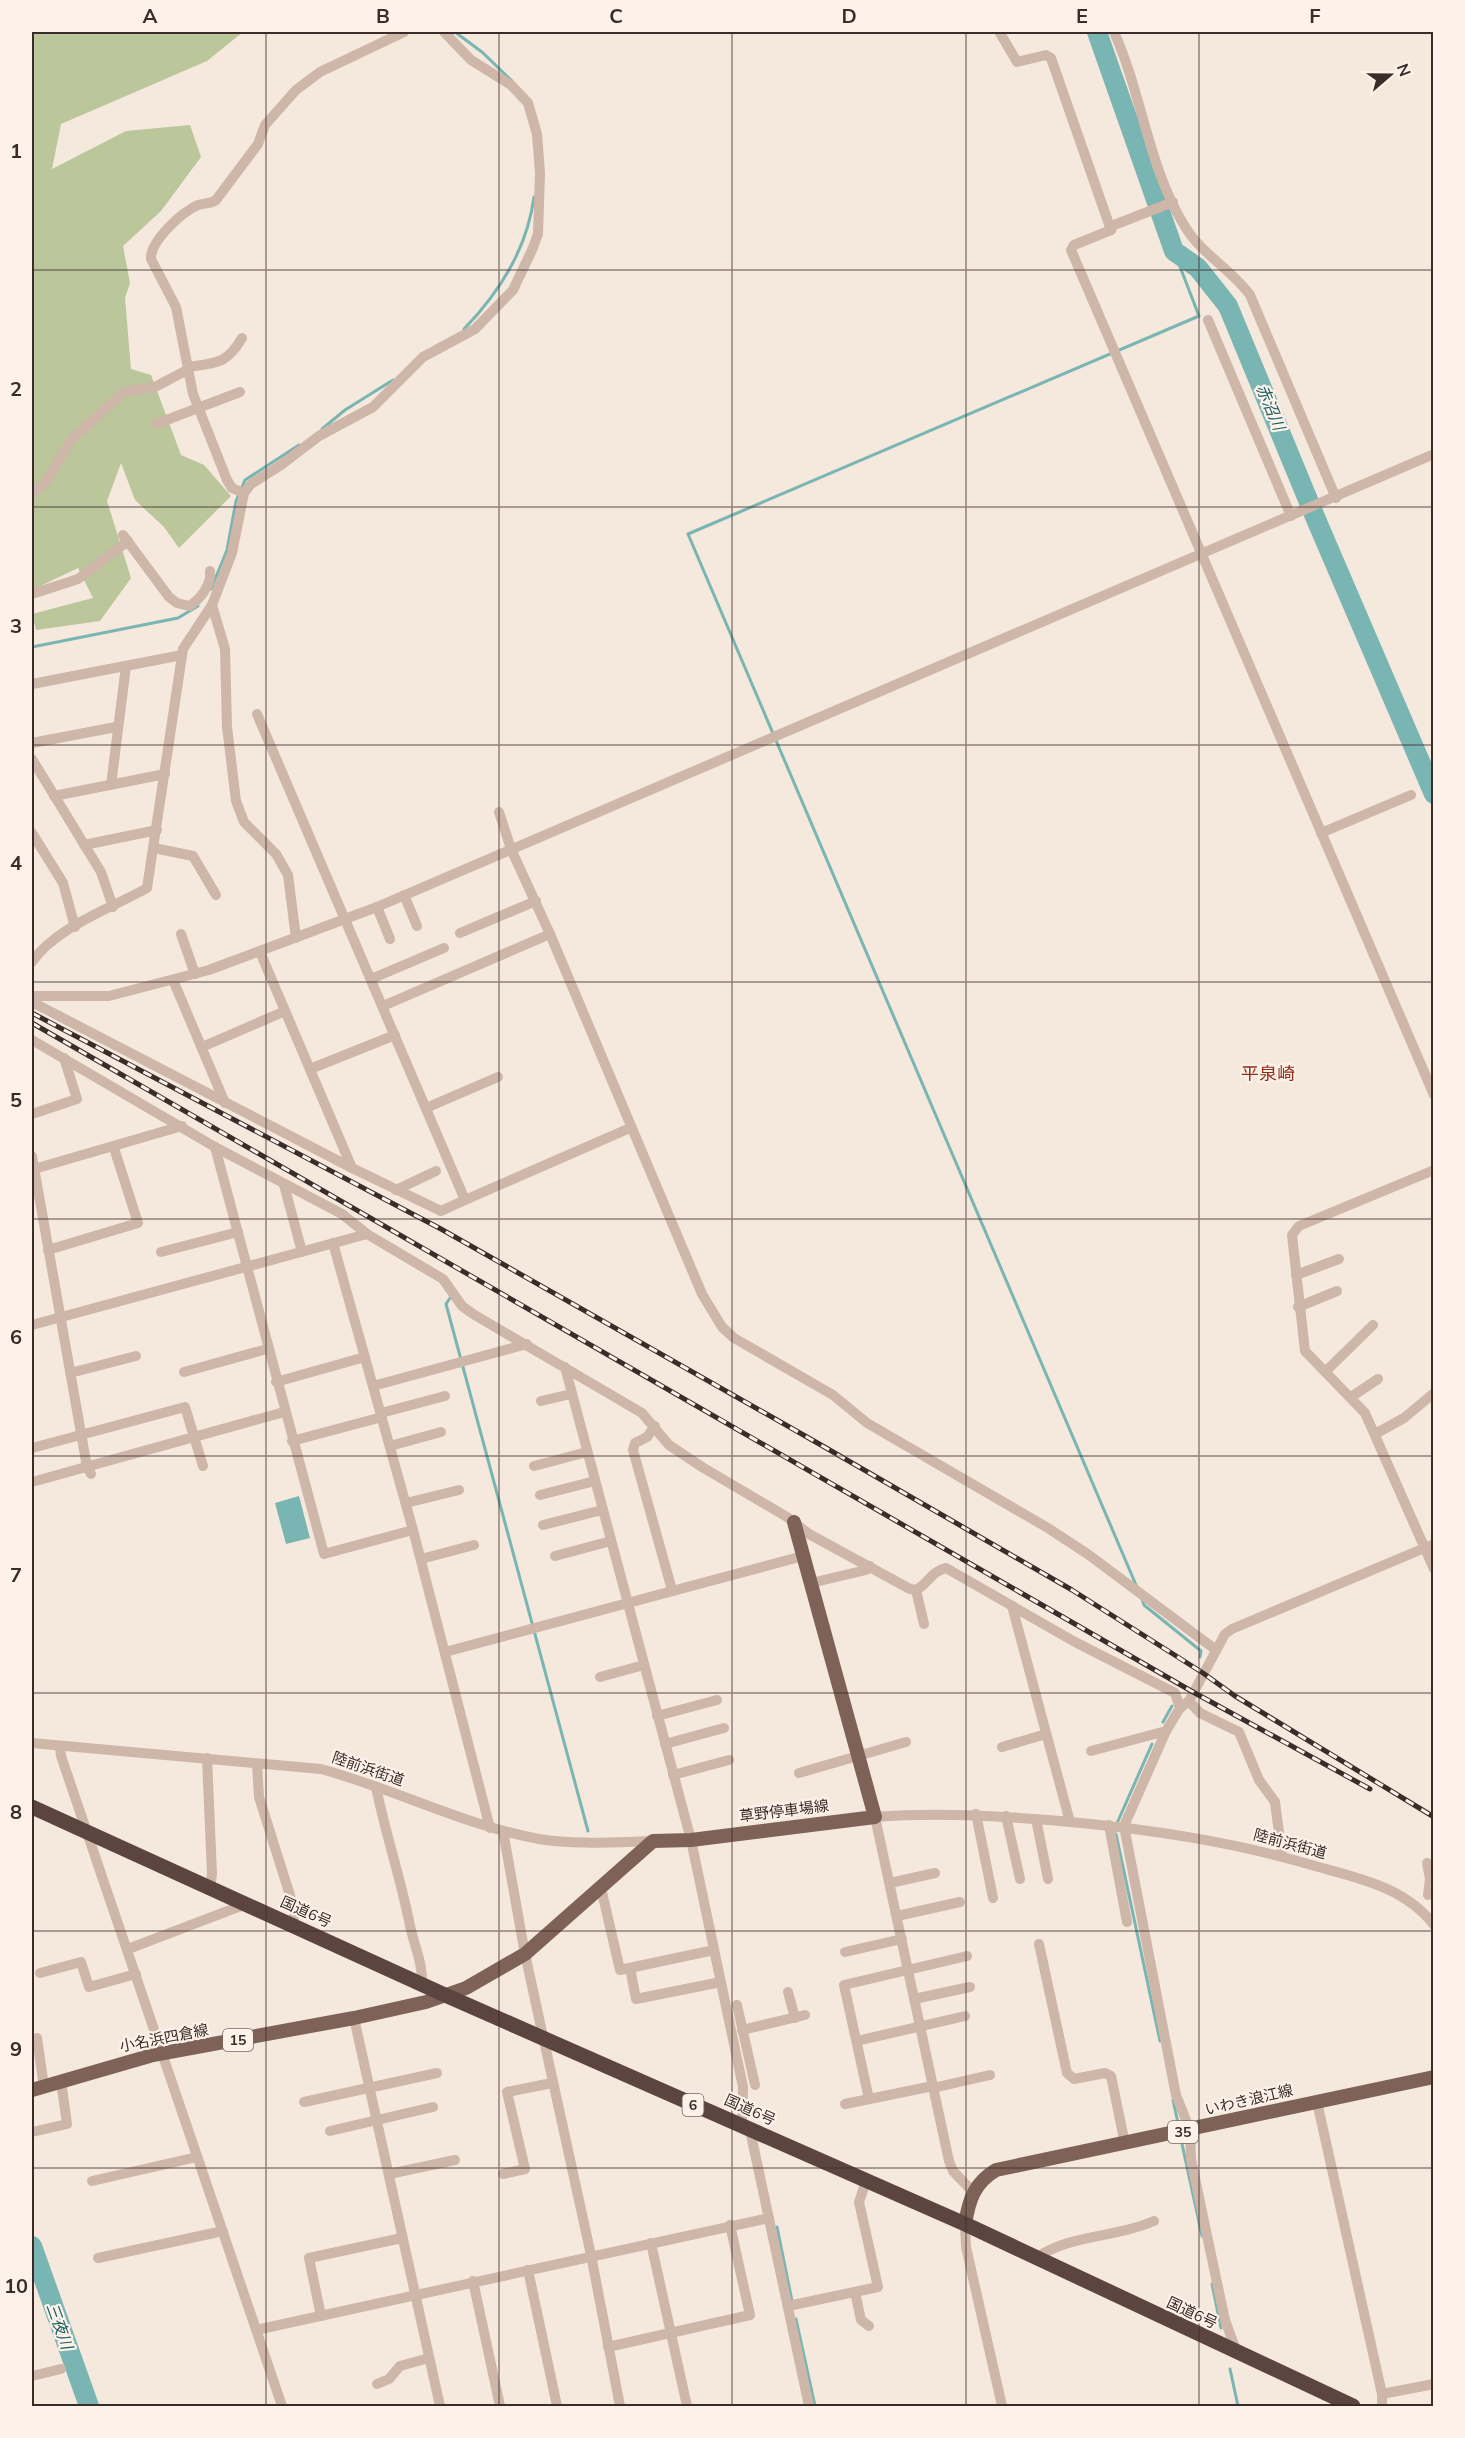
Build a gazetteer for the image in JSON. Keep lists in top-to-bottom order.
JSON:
{
  "streets": {
    "highway": ["国道6号", "6"],
    "main road": [
      "草野停車場線",
      "小名浜四倉線",
      "15",
      "いわき浪江線",
      "35"
    ],
    "street": ["陸前浜街道"]
  },
  "crossings": [
    ["陸前浜街道", "草野停車場線"],
    ["国道6号", "小名浜四倉線"]
  ],
  "districts": ["平泉崎"],
  "water": ["赤沼川", "三夜川"],
  "north": "right",
  "grid": {
    "columns": [
      "A",
      "B",
      "C",
      "D",
      "E",
      "F"
    ],
    "rows": [
      "1",
      "2",
      "3",
      "4",
      "5",
      "6",
      "7",
      "8",
      "9",
      "10"
    ]
  }
}
